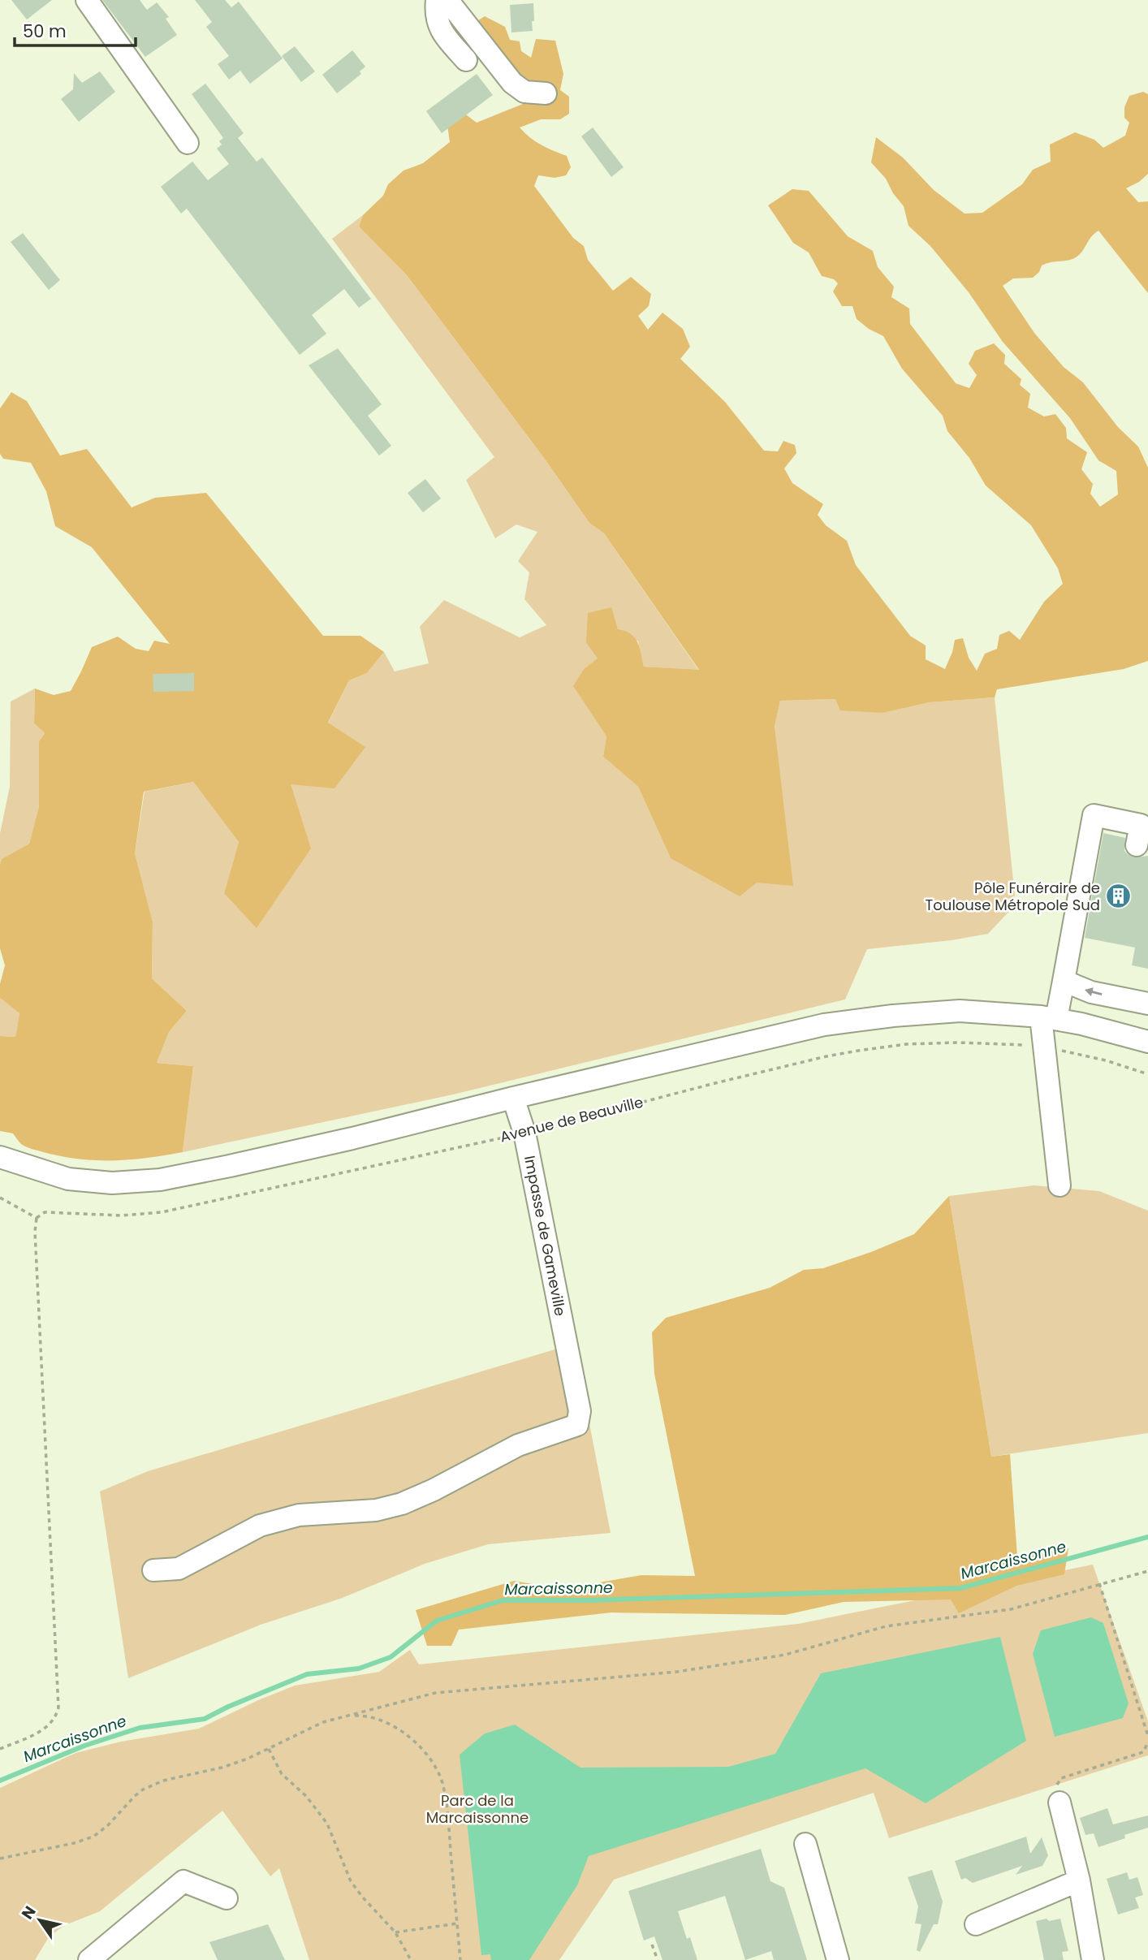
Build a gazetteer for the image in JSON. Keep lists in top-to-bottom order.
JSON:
{
  "streets": {
    "street": ["Impasse de Gameville"],
    "path": ["Avenue de Beauville"]
  },
  "crossings": [
    ["Avenue de Beauville", "Impasse de Gameville"]
  ],
  "water": ["Marcaissonne"],
  "parks": ["Parc de la Marcaissonne"],
  "places": {
    "building": ["Pôle Funéraire de Toulouse Métropole Sud"]
  },
  "scale_bar": "50 m",
  "north": "top left"
}
